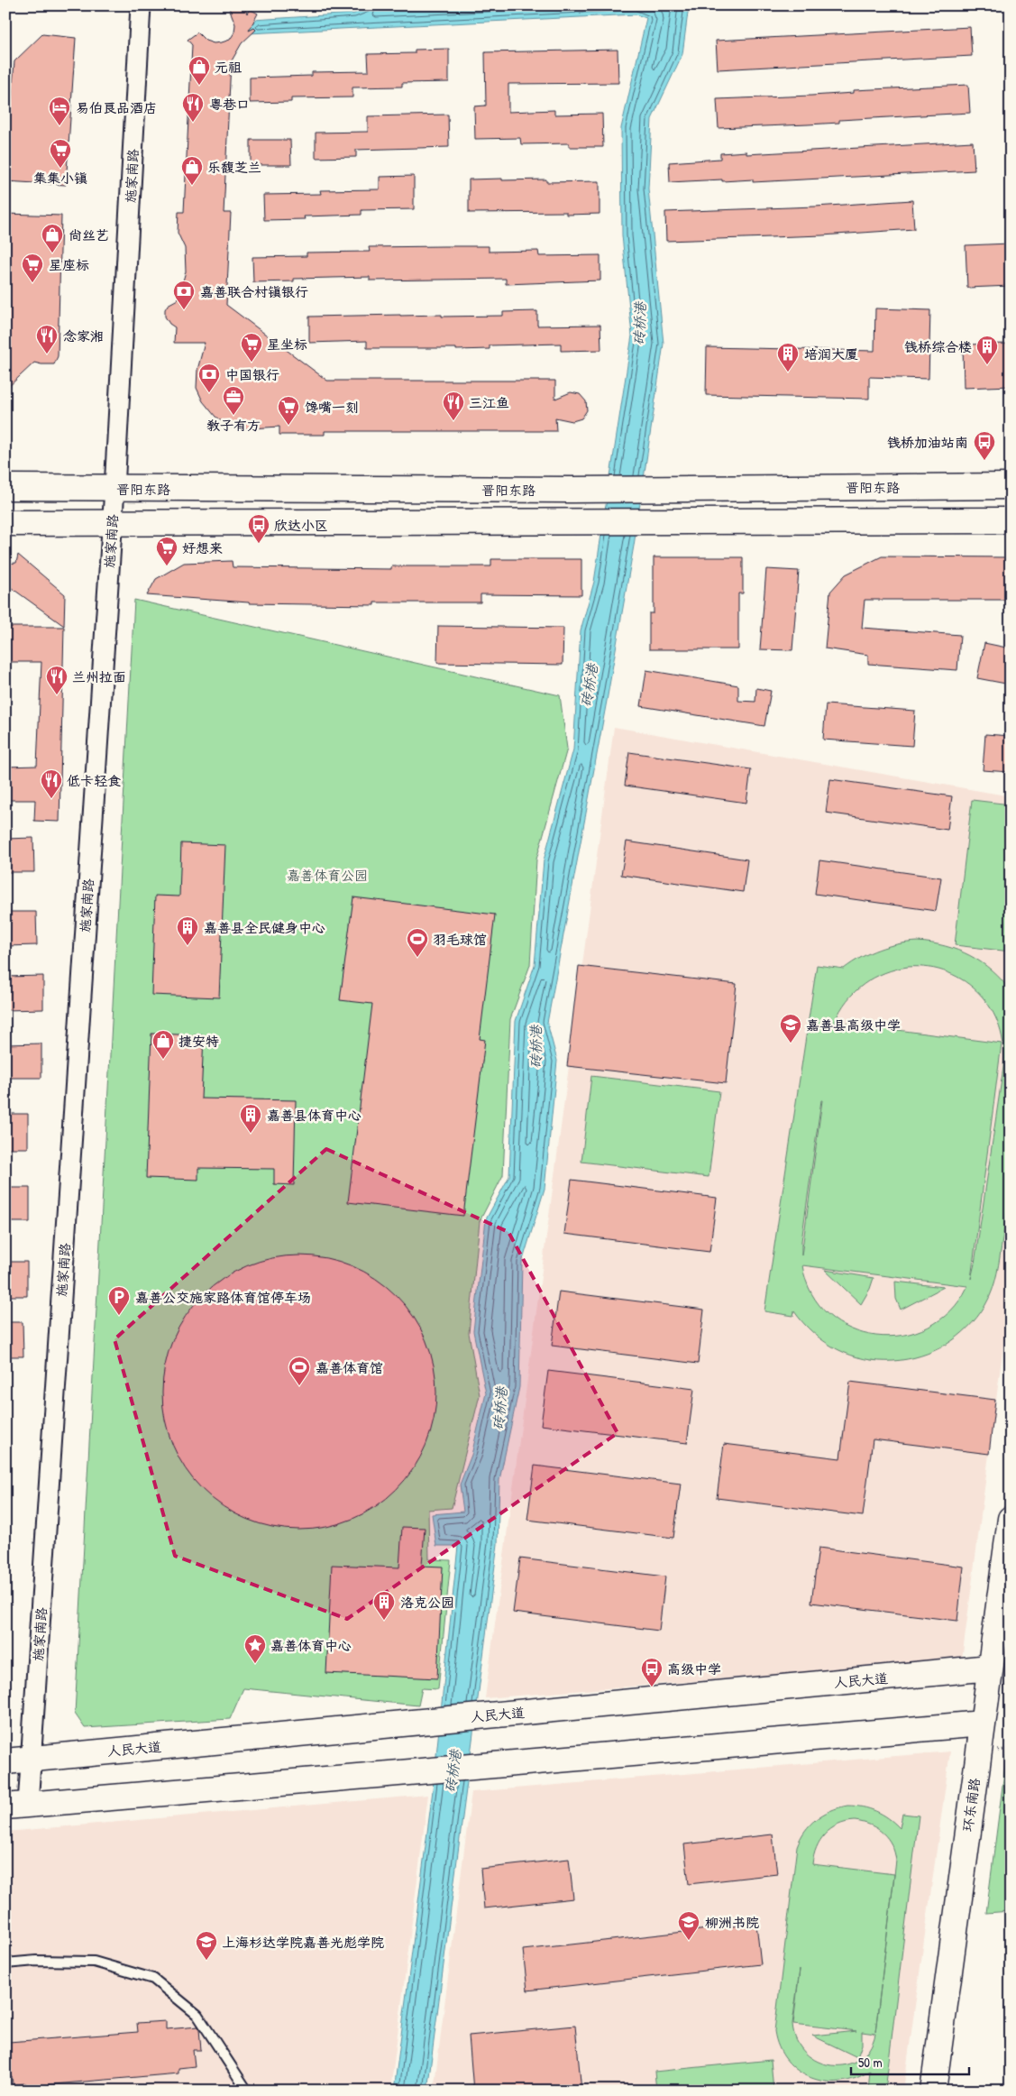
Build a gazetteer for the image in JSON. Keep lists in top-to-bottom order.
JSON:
{
  "streets": {
    "main road": ["晋阳东路", "人民大道", "环东南路"],
    "street": ["施家南路"]
  },
  "crossings": [
    ["施家南路", "晋阳东路"],
    ["施家南路", "人民大道"],
    ["人民大道", "环东南路"]
  ],
  "water": ["砖桥港"],
  "parks": ["嘉善体育公园"],
  "places": {
    "shop": [
      "元祖",
      "乐馥芝兰",
      "尚丝艺",
      "捷安特"
    ],
    "restaurant": [
      "粤巷口",
      "念家湘",
      "三江鱼",
      "兰州拉面",
      "低卡轻食"
    ],
    "hotel": ["易伯良品酒店"],
    "supermarket": [
      "集集小镇",
      "星座标",
      "星坐标",
      "馋嘴一刻",
      "好想来"
    ],
    "bank": ["嘉善联合村镇银行", "中国银行"],
    "building": [
      "钱桥综合楼",
      "培润大厦",
      "嘉善县全民健身中心",
      "嘉善县体育中心",
      "洛克公园"
    ],
    "office": ["教子有方"],
    "bus stop": ["钱桥加油站南", "欣达小区", "高级中学"],
    "sports": ["羽毛球馆", "嘉善体育馆"],
    "school or university": ["嘉善县高级中学", "柳洲书院", "上海杉达学院嘉善光彪学院"],
    "parking": ["嘉善公交施家路体育馆停车场"],
    "place": ["嘉善体育中心"]
  },
  "scale_bar": "50 m"
}
